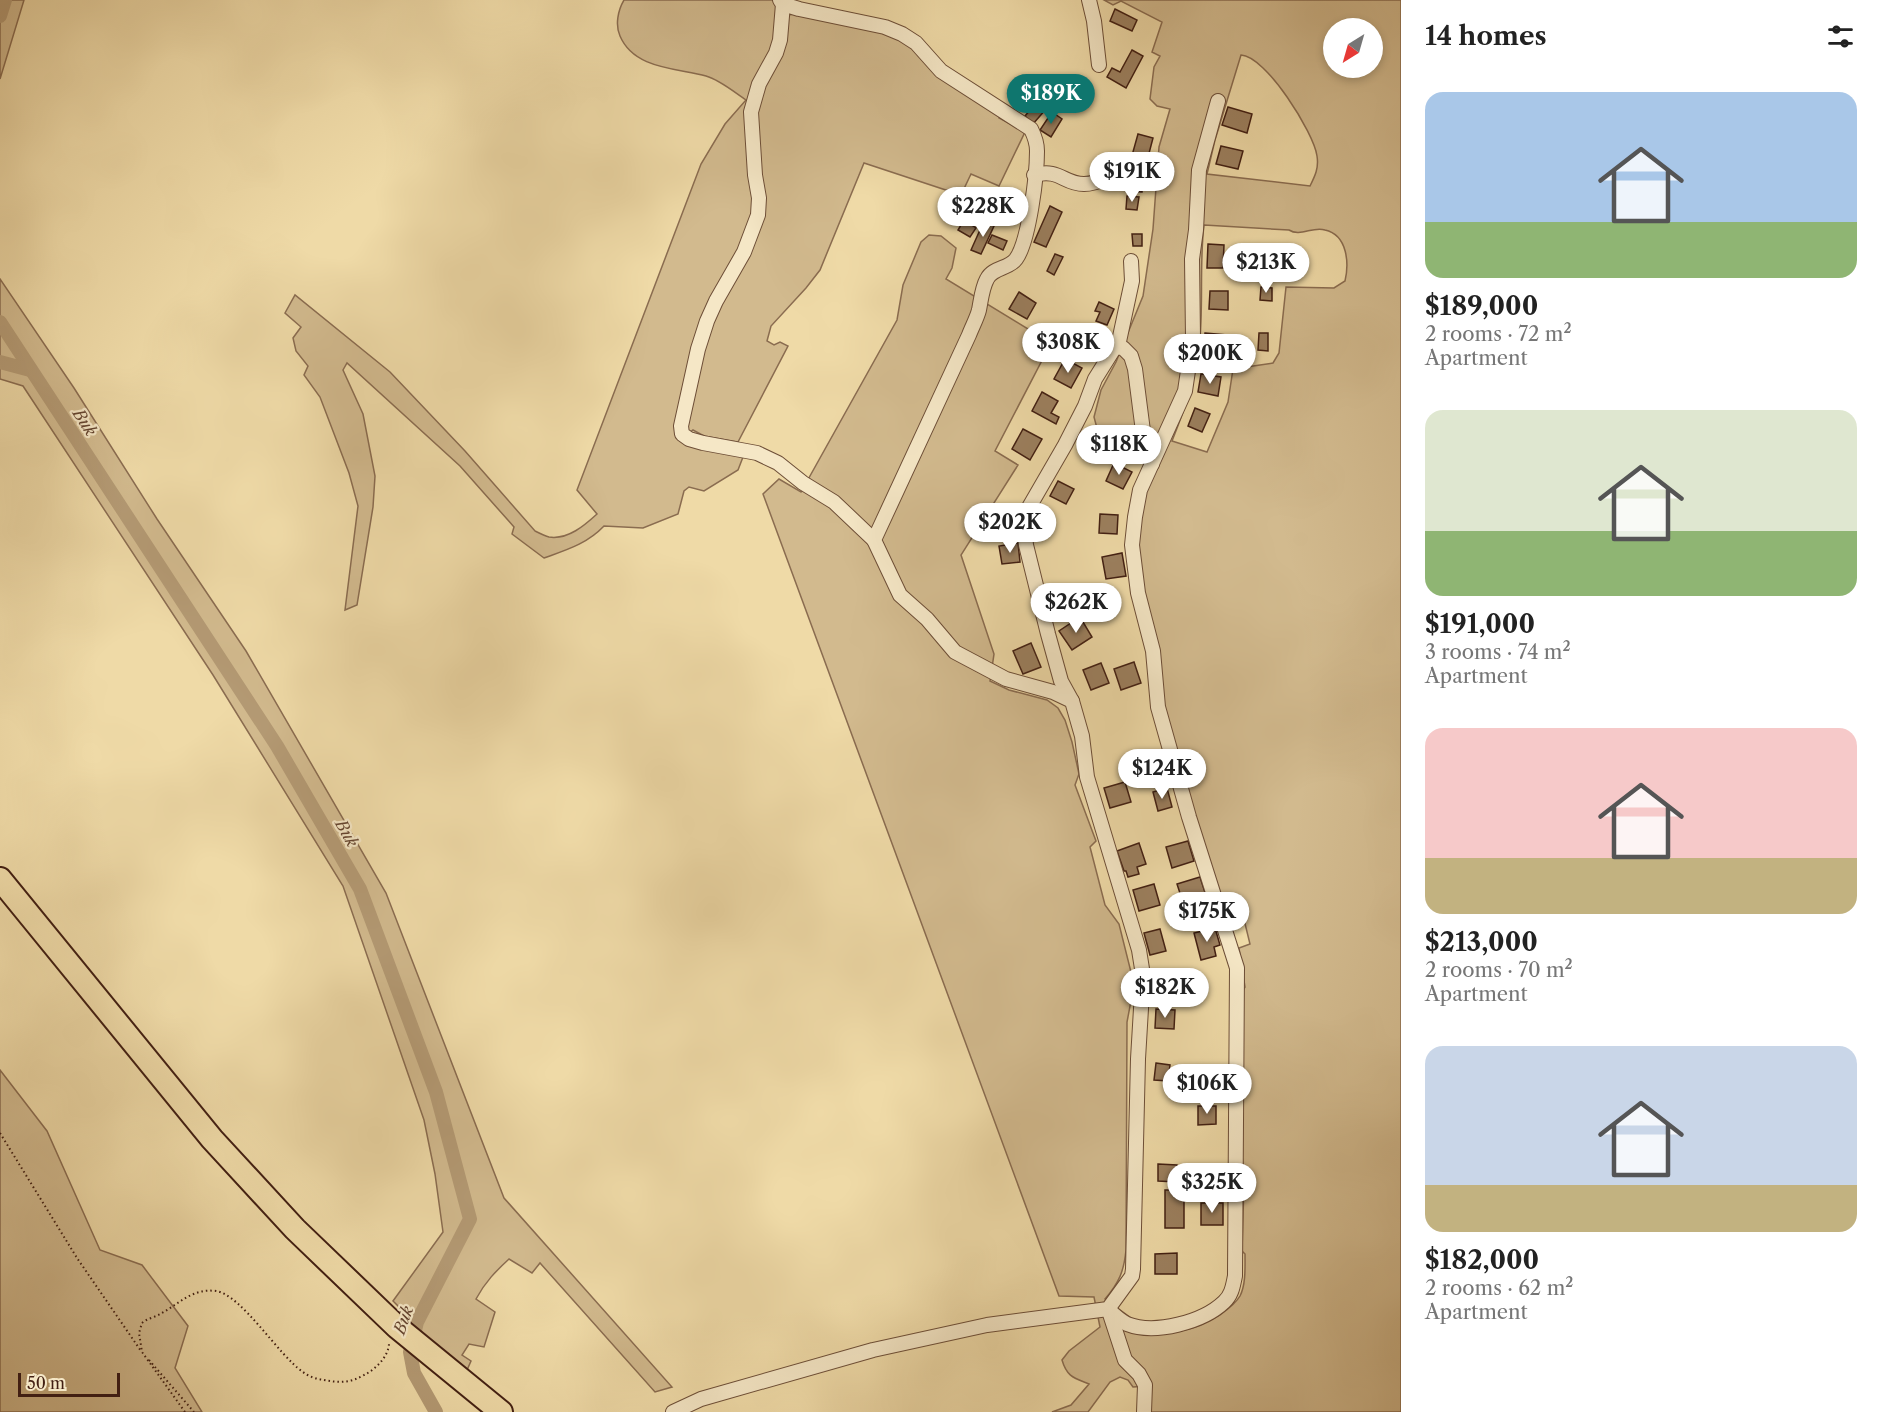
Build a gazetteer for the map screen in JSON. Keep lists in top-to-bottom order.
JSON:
{
  "water": ["Buk"],
  "scale_bar": "50 m",
  "north": "bottom left",
  "page": {
    "heading": "14 homes",
    "list": [
      {
        "name": "$189,000",
        "note": "2 rooms · 72 m² · Apartment"
      },
      {
        "name": "$191,000",
        "note": "3 rooms · 74 m² · Apartment"
      },
      {
        "name": "$213,000",
        "note": "2 rooms · 70 m² · Apartment"
      },
      {
        "name": "$182,000",
        "note": "2 rooms · 62 m² · Apartment"
      }
    ],
    "price": [
      "$189K",
      "$191K",
      "$228K",
      "$213K",
      "$308K",
      "$200K",
      "$118K",
      "$202K",
      "$262K",
      "$124K",
      "$175K",
      "$182K",
      "$106K",
      "$325K"
    ],
    "scale": "50 m"
  }
}
